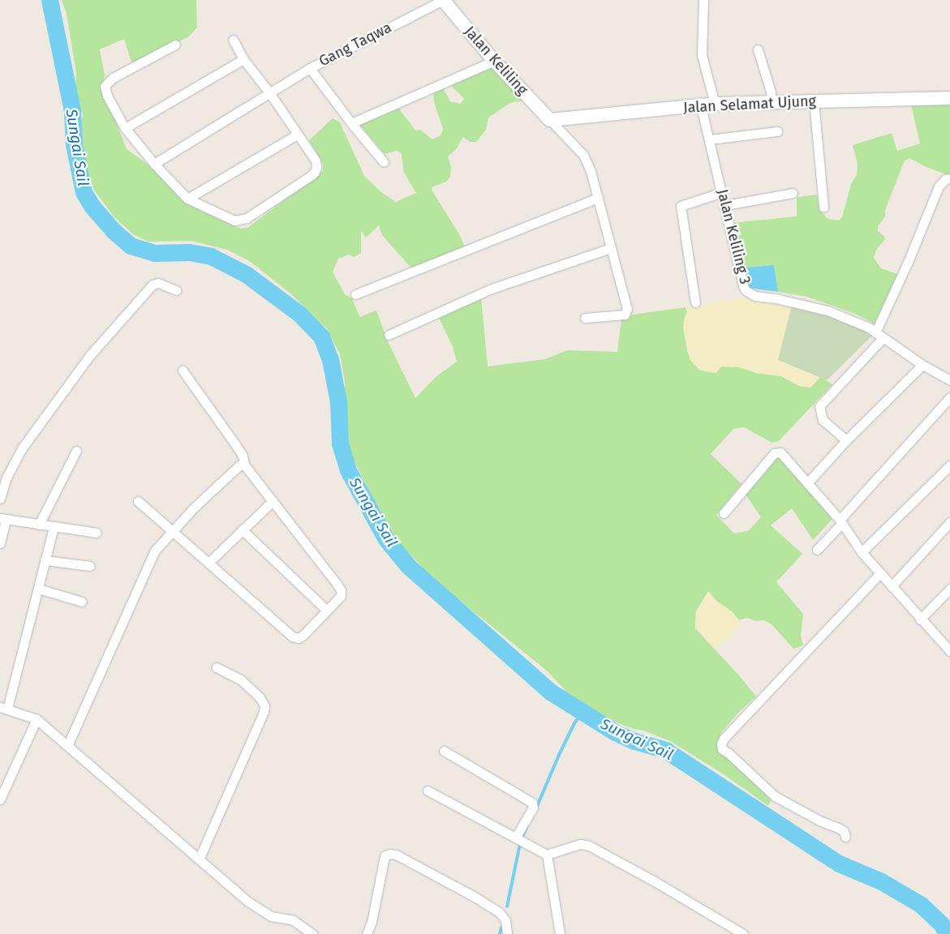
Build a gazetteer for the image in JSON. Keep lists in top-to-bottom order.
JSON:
{
  "streets": {
    "street": [
      "Gang Taqwa",
      "Jalan Keliling",
      "Jalan Selamat Ujung",
      "Jalan Keliling 3"
    ]
  },
  "crossings": [
    ["Gang Taqwa", "Jalan Keliling"],
    ["Jalan Keliling", "Jalan Selamat Ujung"],
    ["Jalan Selamat Ujung", "Jalan Keliling 3"]
  ],
  "water": ["Sungai Sail"]
}
